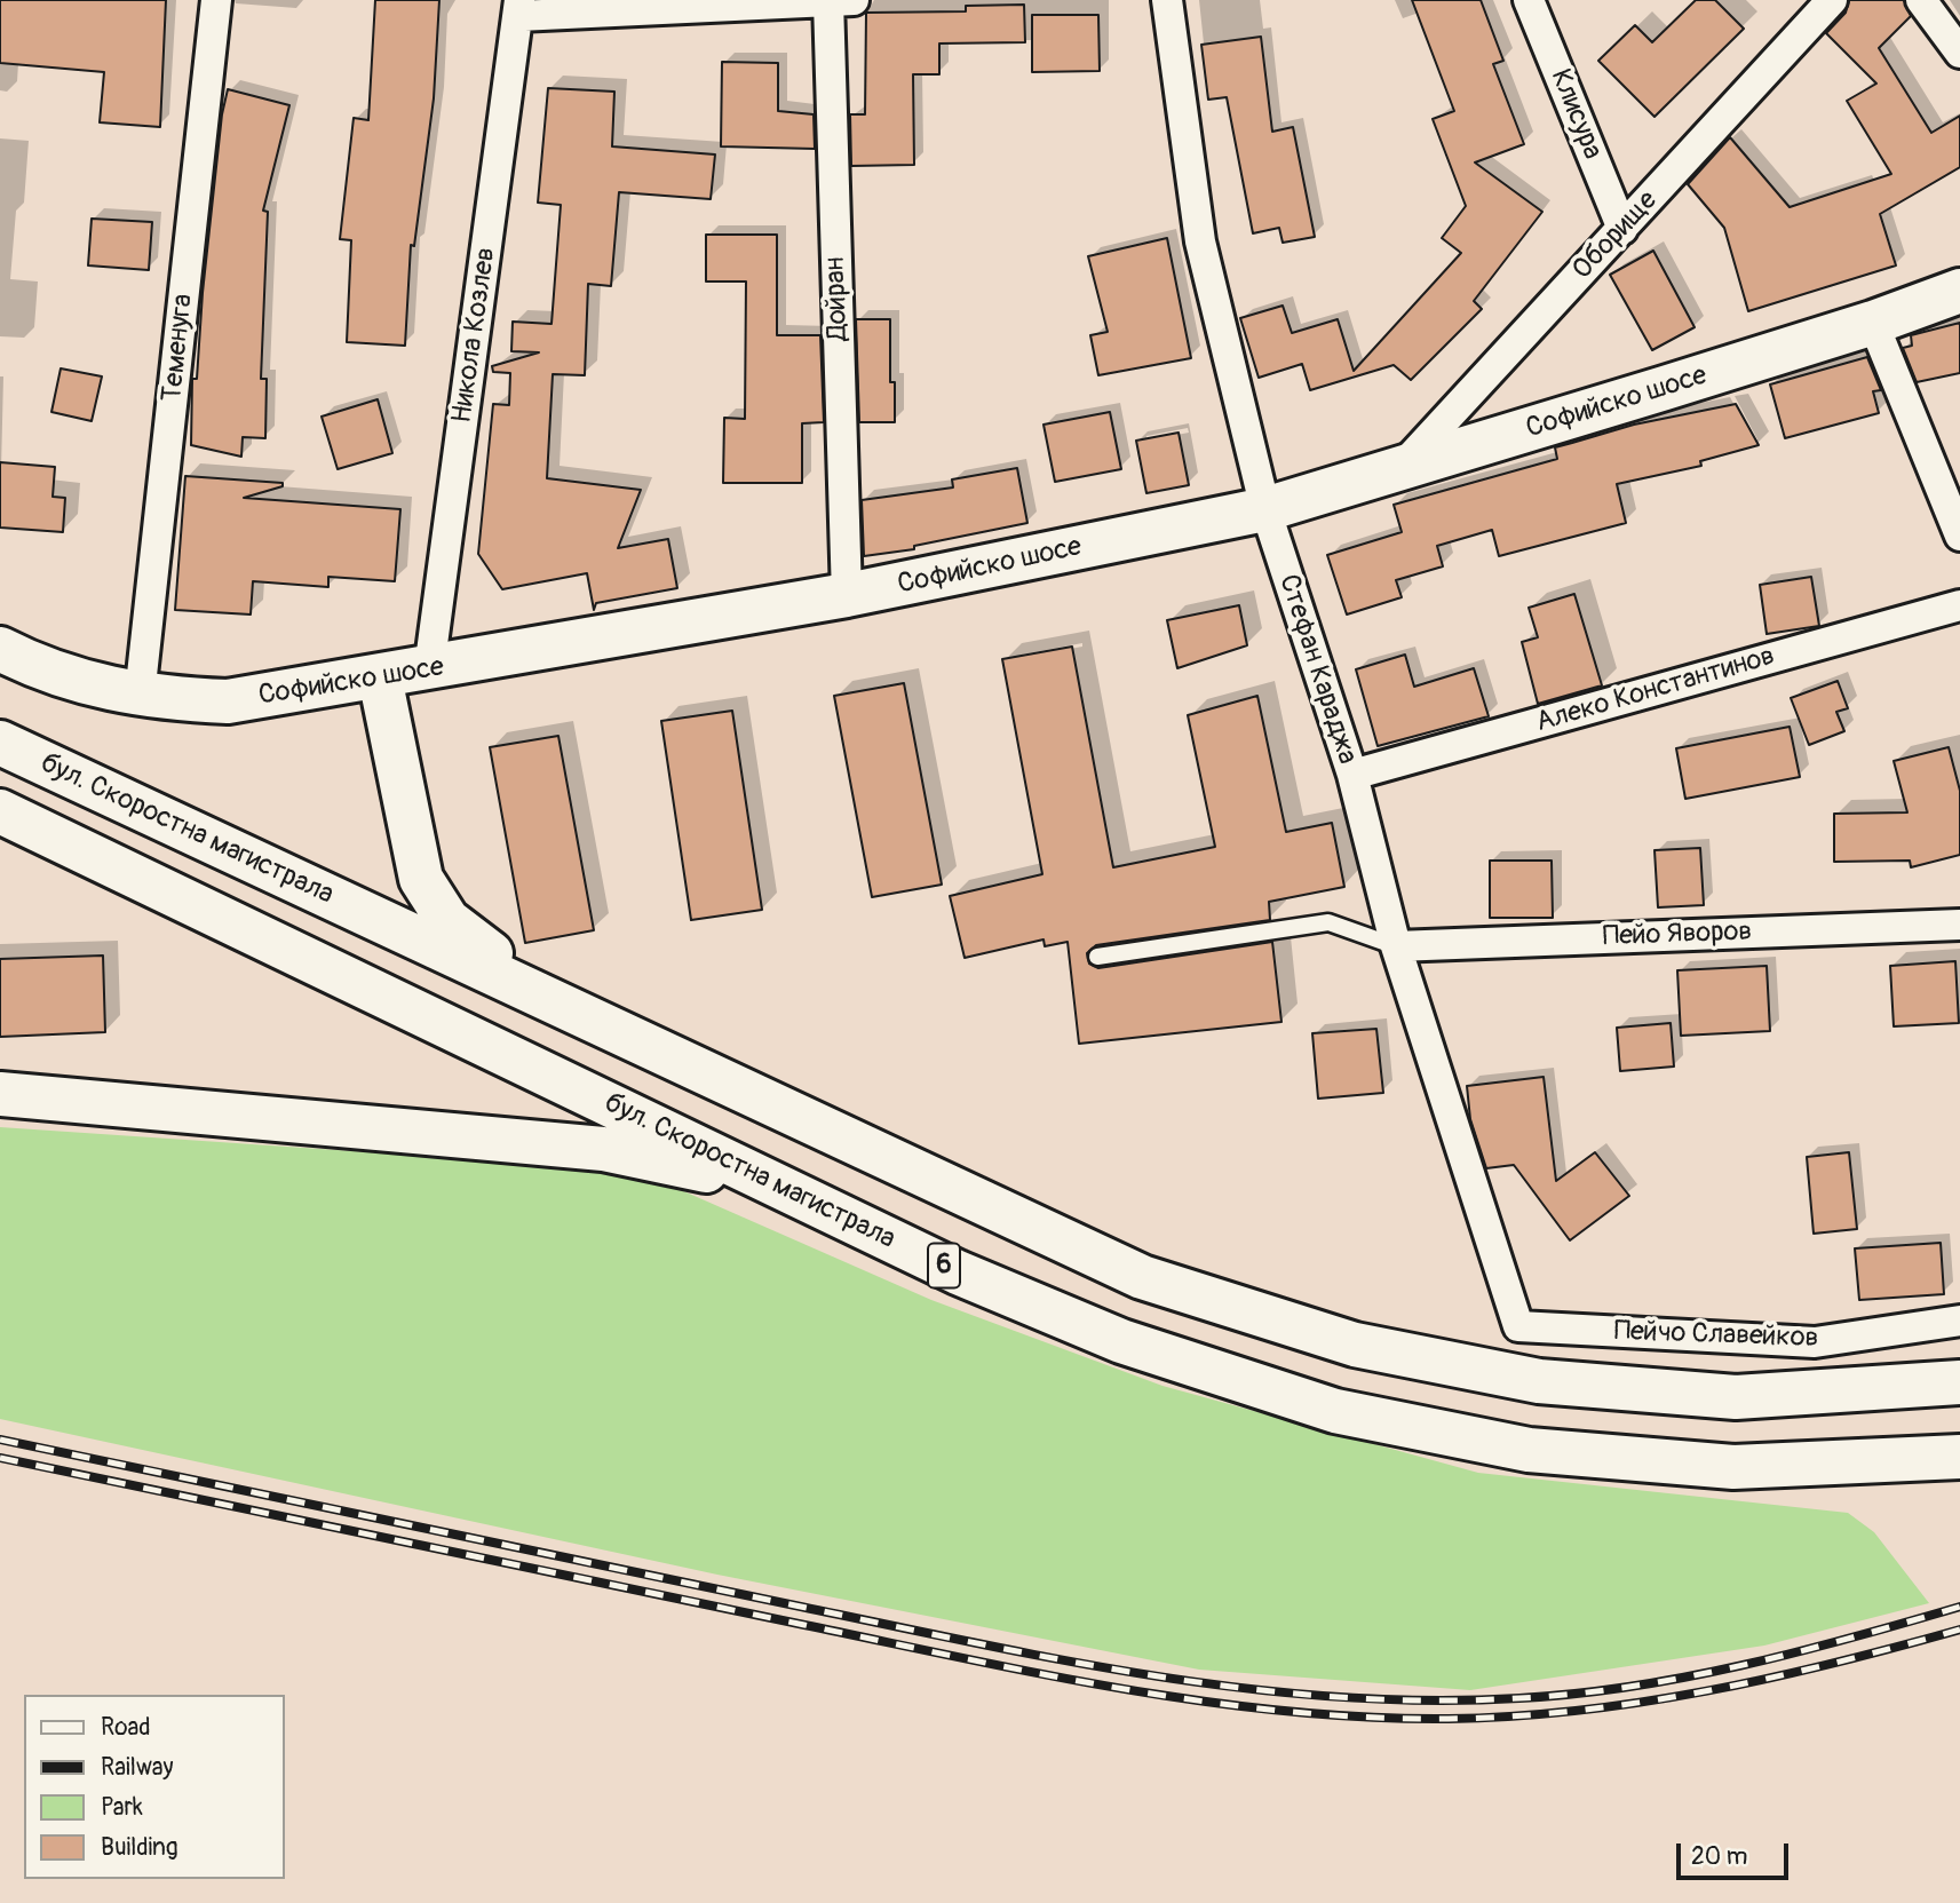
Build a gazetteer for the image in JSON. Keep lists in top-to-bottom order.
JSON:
{
  "streets": {
    "main road": ["Софийско шосе", "бул. Скоростна магистрала", "6"],
    "street": [
      "Клисура",
      "Оборище",
      "Дойран",
      "Никола Козлев",
      "Теменуга",
      "Стефан Караджа",
      "Алеко Константинов",
      "Пейо Яворов",
      "Пейчо Славейков"
    ]
  },
  "crossings": [
    ["Клисура", "Оборище"],
    ["Оборище", "Софийско шосе"],
    ["Дойран", "Софийско шосе"],
    ["Никола Козлев", "Софийско шосе"],
    ["Теменуга", "Софийско шосе"],
    ["Софийско шосе", "Стефан Караджа"],
    ["Стефан Караджа", "Алеко Константинов"],
    ["Стефан Караджа", "Пейо Яворов"],
    ["Стефан Караджа", "Пейчо Славейков"]
  ],
  "legend": [
    "Road",
    "Railway",
    "Park",
    "Building"
  ],
  "scale_bar": "20 m"
}
